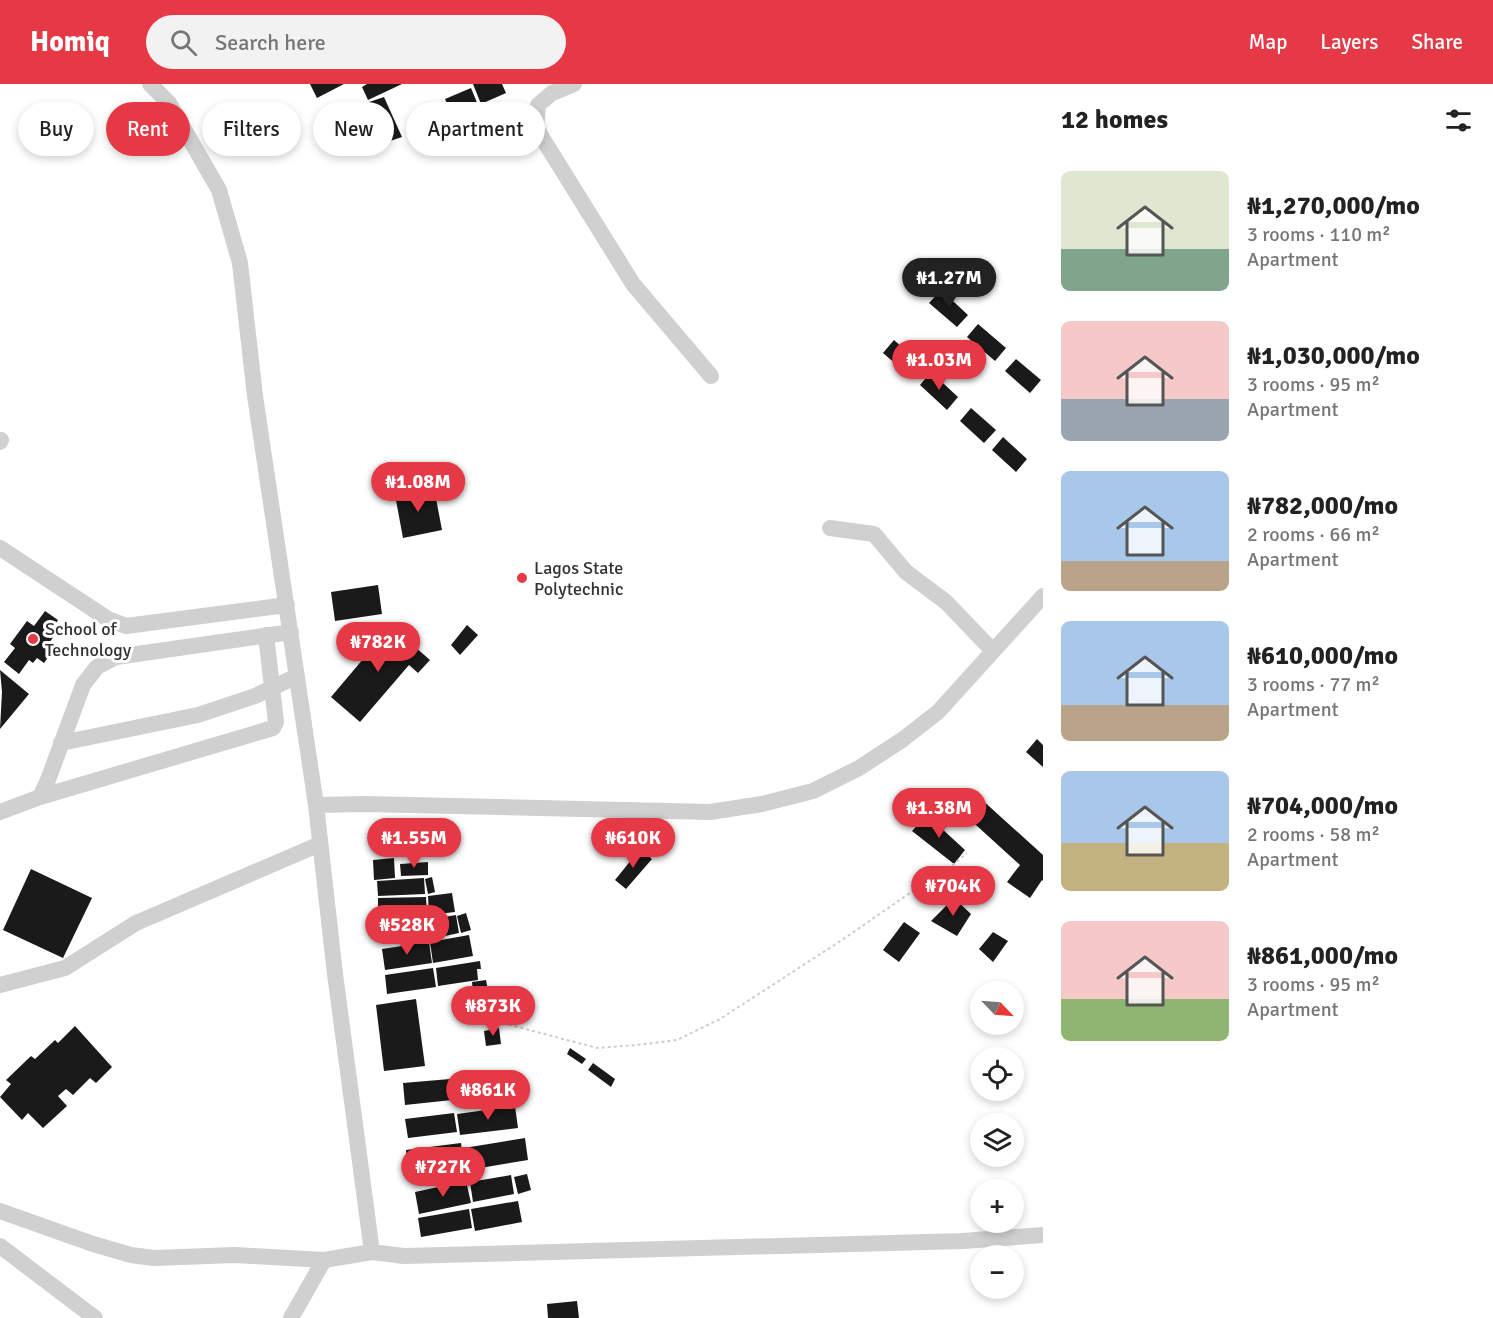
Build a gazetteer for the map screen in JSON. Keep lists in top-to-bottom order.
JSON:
{
  "places": ["Lagos State Polytechnic", "School of Technology"],
  "north": "bottom right",
  "page": {
    "header": "Homiq",
    "search": "Search here",
    "nav": ["Map", "Layers", "Share"],
    "heading": "12 homes",
    "chip": [
      "Buy",
      "Rent",
      "Filters",
      "New",
      "Apartment"
    ],
    "list": [
      {
        "name": "₦1,270,000/mo",
        "note": "3 rooms · 110 m² · Apartment"
      },
      {
        "name": "₦1,030,000/mo",
        "note": "3 rooms · 95 m² · Apartment"
      },
      {
        "name": "₦782,000/mo",
        "note": "2 rooms · 66 m² · Apartment"
      },
      {
        "name": "₦610,000/mo",
        "note": "3 rooms · 77 m² · Apartment"
      },
      {
        "name": "₦704,000/mo",
        "note": "2 rooms · 58 m² · Apartment"
      },
      {
        "name": "₦861,000/mo",
        "note": "3 rooms · 95 m² · Apartment"
      }
    ],
    "price": [
      "₦1.27M",
      "₦1.03M",
      "₦1.08M",
      "₦782K",
      "₦1.38M",
      "₦1.55M",
      "₦610K",
      "₦704K",
      "₦528K",
      "₦873K",
      "₦861K",
      "₦727K"
    ],
    "map_buttons": ["+", "−"]
  }
}
